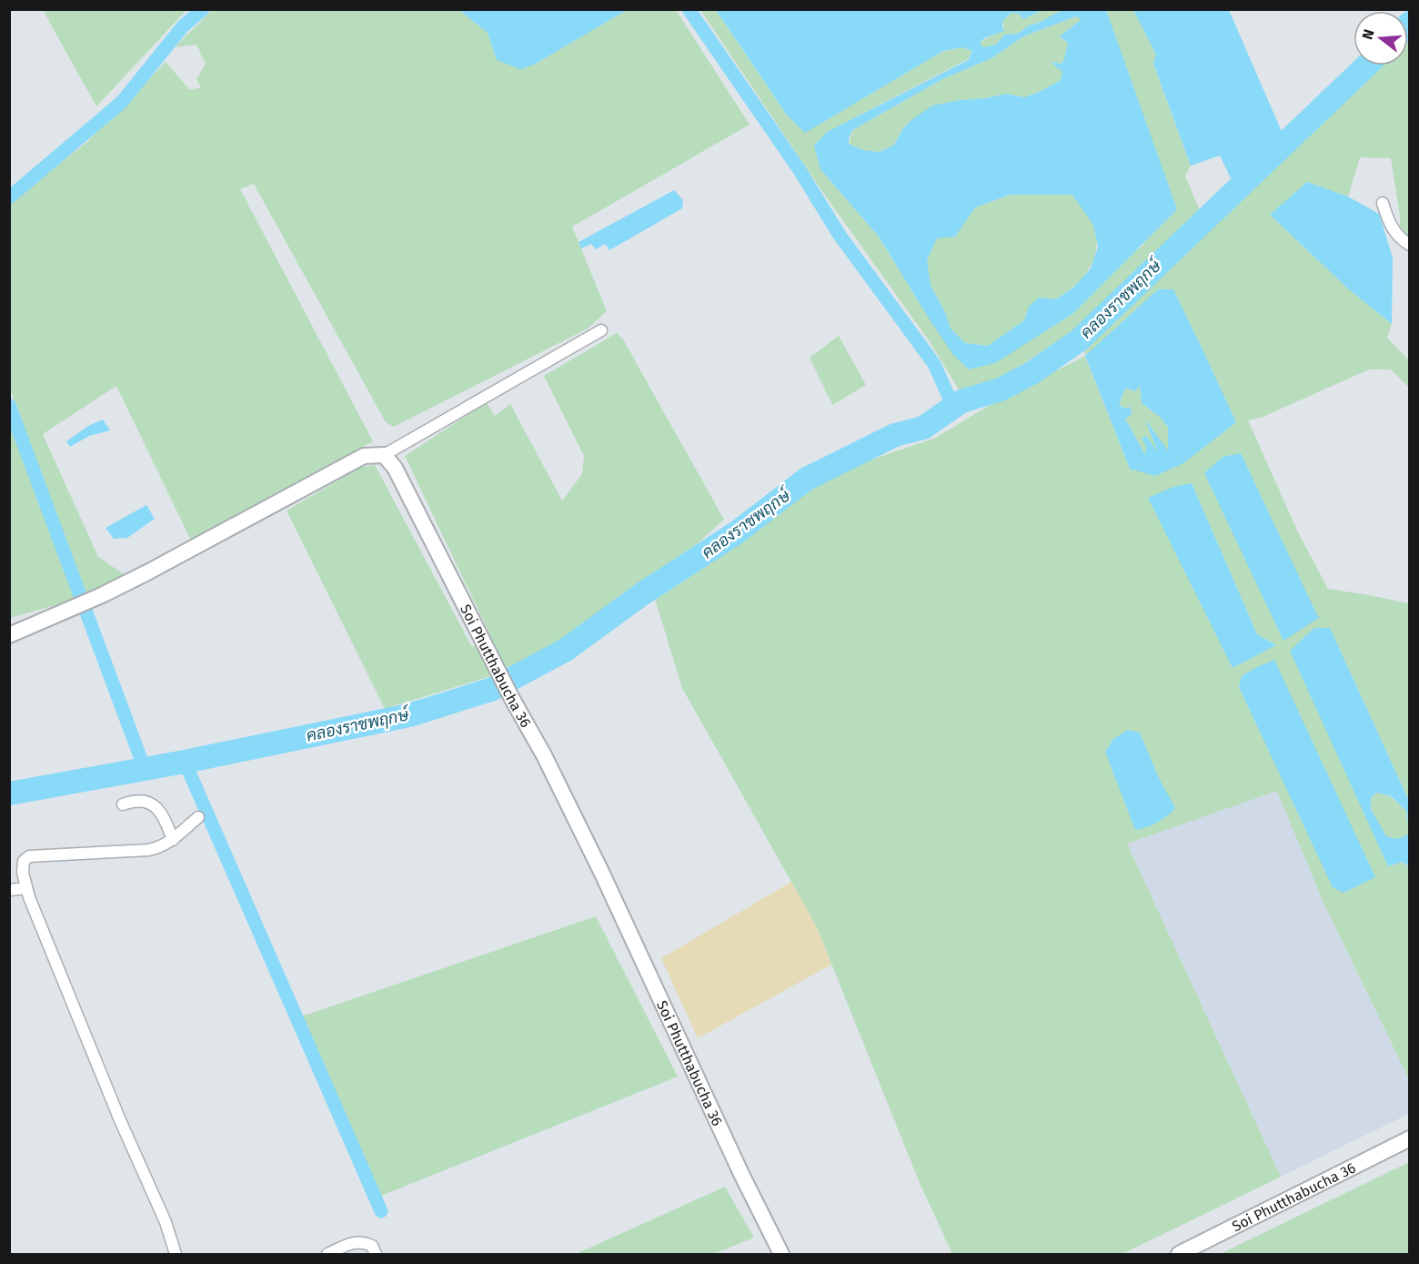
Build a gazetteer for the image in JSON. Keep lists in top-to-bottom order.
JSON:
{
  "streets": {
    "street": ["Soi Phutthabucha 36"]
  },
  "water": ["คลองราชพฤกษ์"],
  "north": "left"
}
